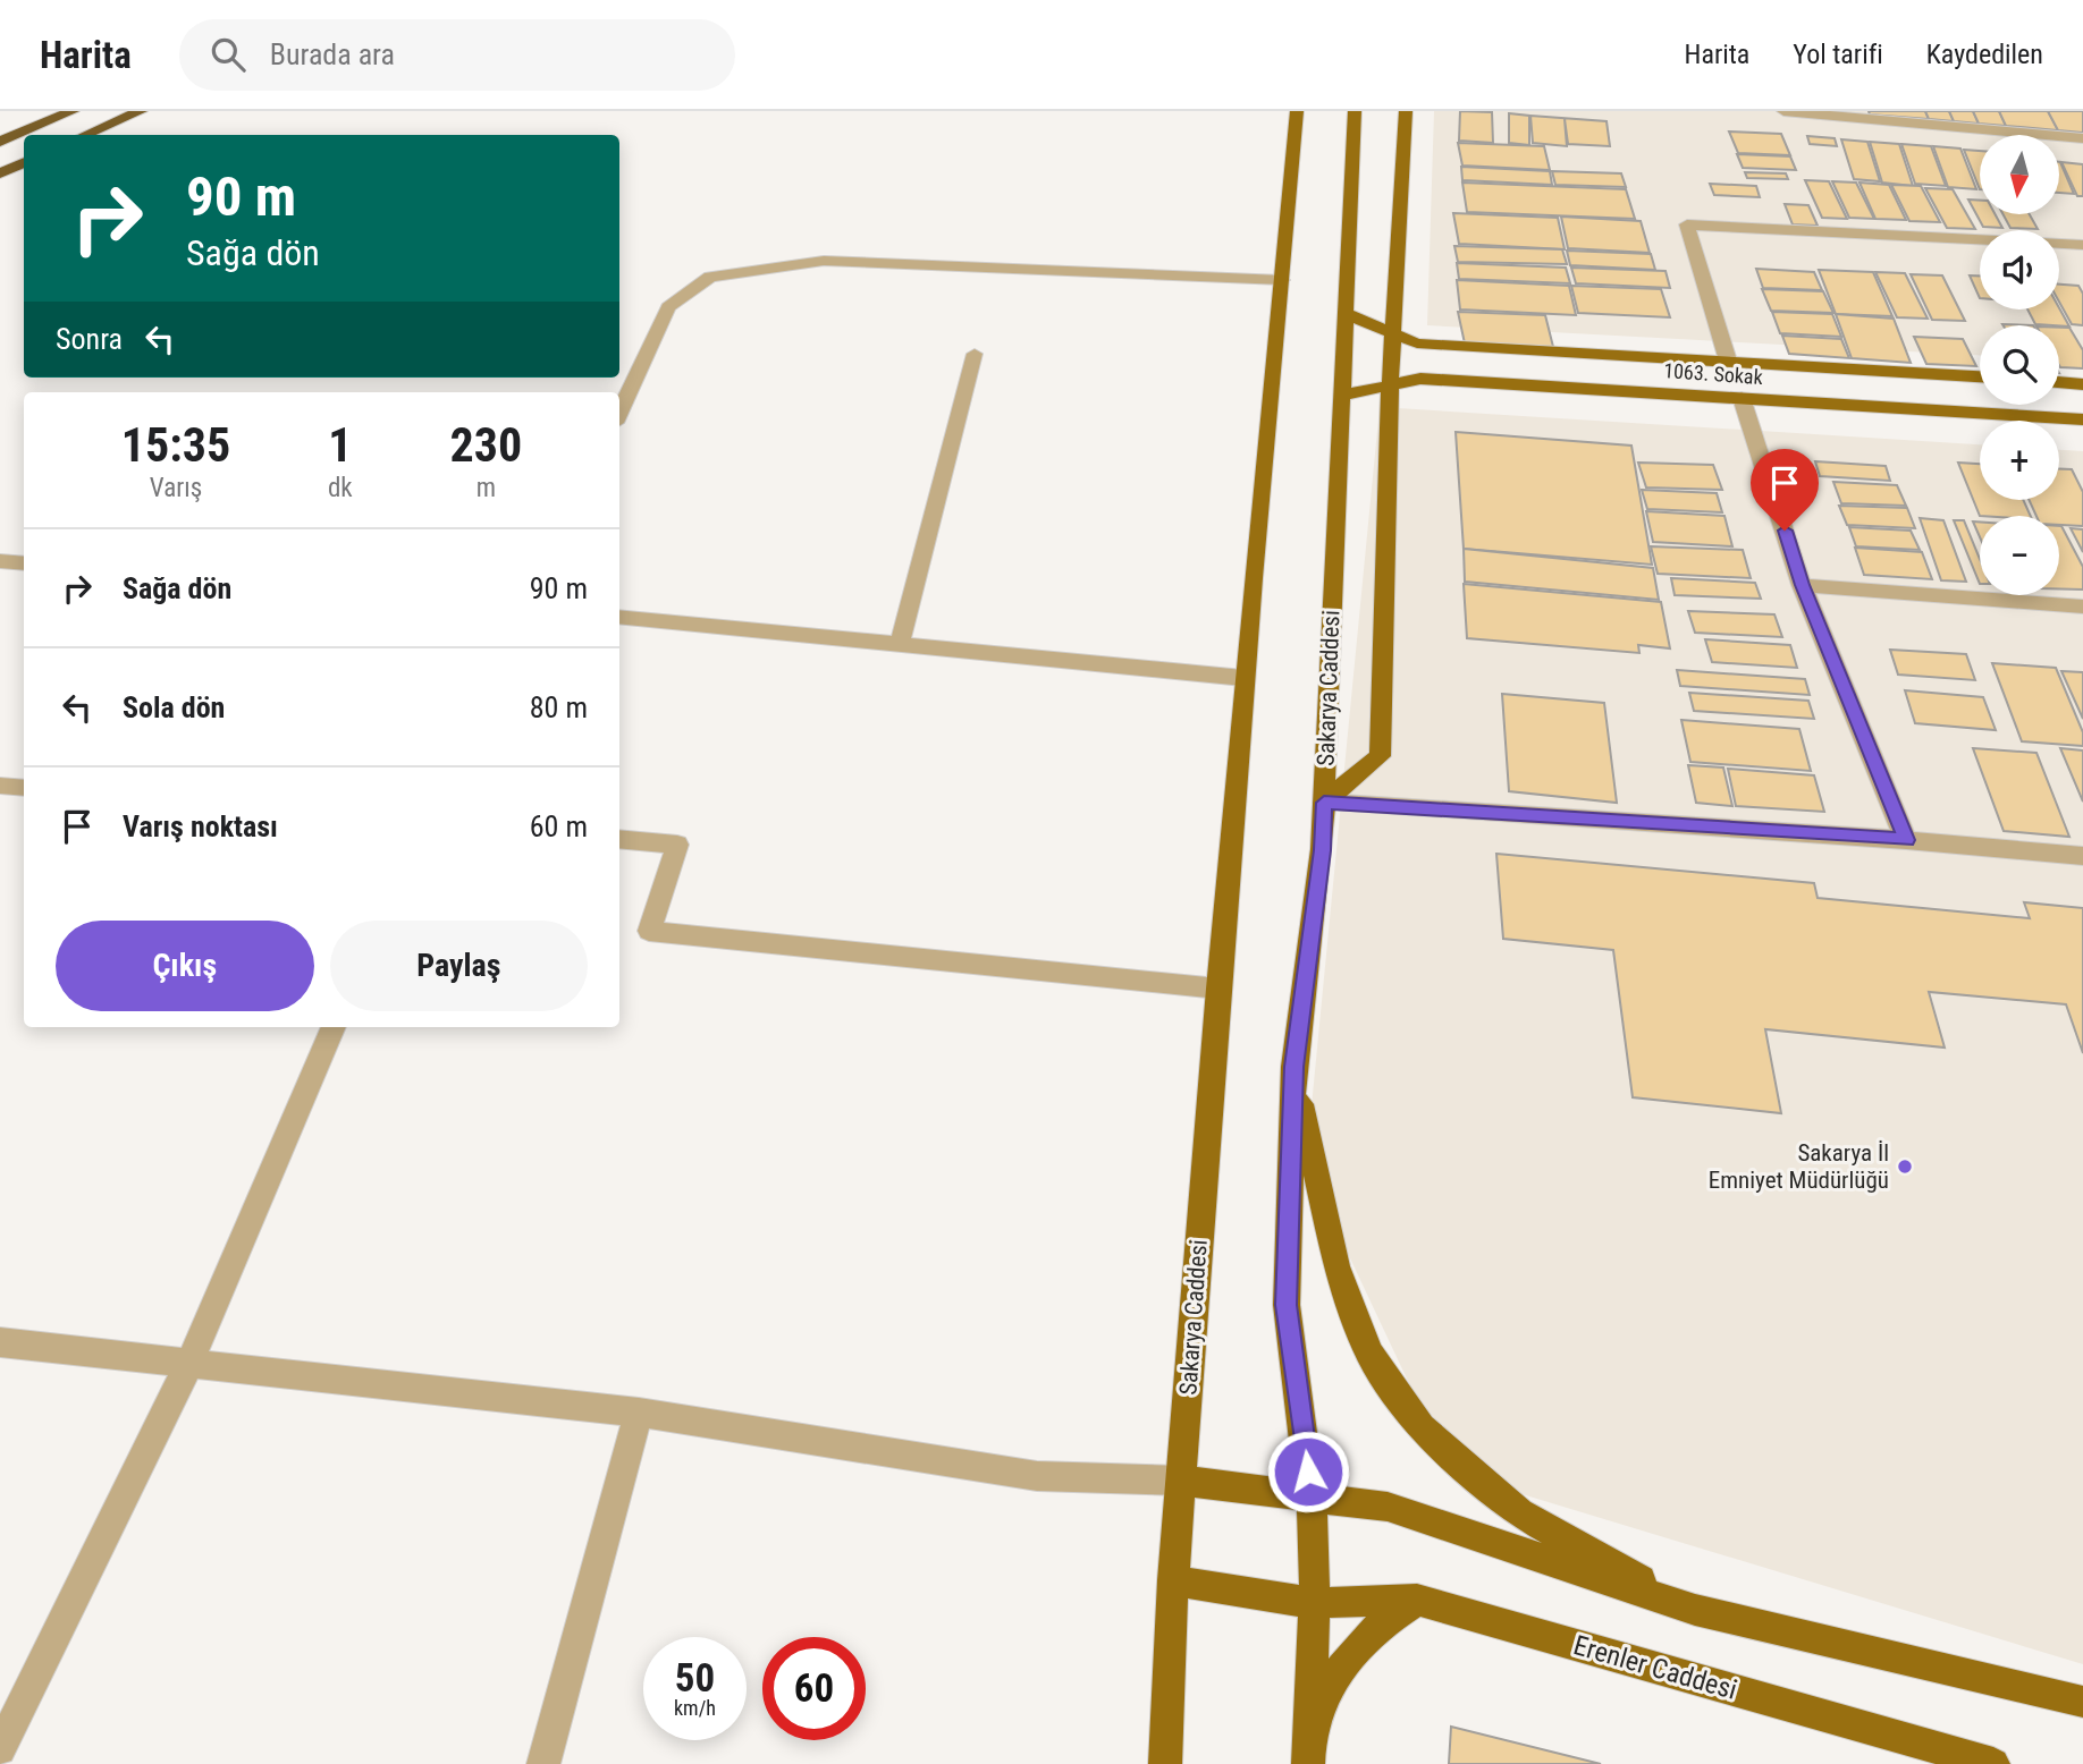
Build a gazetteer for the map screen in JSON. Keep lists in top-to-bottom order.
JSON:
{
  "streets": {
    "main road": ["1063. Sokak", "Sakarya Caddesi", "Erenler Caddesi"]
  },
  "crossings": [
    ["1063. Sokak", "Sakarya Caddesi"],
    ["Sakarya Caddesi", "Erenler Caddesi"]
  ],
  "places": ["Sakarya İl Emniyet Müdürlüğü"],
  "north": "bottom",
  "page": {
    "header": "Harita",
    "search": "Burada ara",
    "nav": ["Harita", "Yol tarifi", "Kaydedilen"],
    "map_buttons": ["+", "−"],
    "turn": ["90 m", "Sağa dön"],
    "then": "Sonra",
    "eta": [
      "15:35",
      "Varış",
      "1",
      "dk",
      "230",
      "m"
    ],
    "list": [
      {
        "name": "Sağa dön",
        "value": "90 m"
      },
      {
        "name": "Sola dön",
        "value": "80 m"
      },
      {
        "name": "Varış noktası",
        "value": "60 m"
      }
    ],
    "buttons": ["Çıkış", "Paylaş"],
    "speed": "50 km/h",
    "limit": "60"
  }
}
